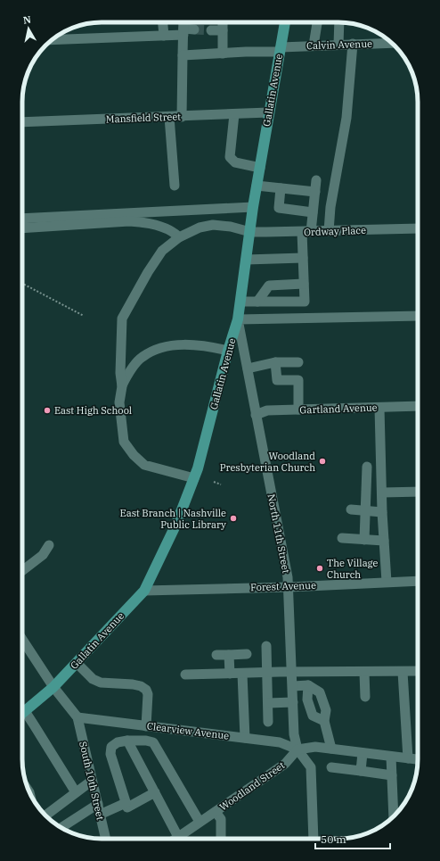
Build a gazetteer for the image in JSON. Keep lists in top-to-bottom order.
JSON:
{
  "streets": {
    "main road": ["Gallatin Avenue"],
    "street": [
      "Calvin Avenue",
      "Mansfield Street",
      "Ordway Place",
      "Gartland Avenue",
      "North 11th Street",
      "Forest Avenue",
      "Clearview Avenue",
      "South 10th Street",
      "Woodland Street"
    ]
  },
  "crossings": [
    ["Calvin Avenue", "Gallatin Avenue"],
    ["Gallatin Avenue", "Mansfield Street"],
    ["Gallatin Avenue", "Ordway Place"],
    ["Gallatin Avenue", "North 11th Street"],
    ["Gallatin Avenue", "Forest Avenue"],
    ["Gartland Avenue", "North 11th Street"],
    ["North 11th Street", "Forest Avenue"],
    ["North 11th Street", "Clearview Avenue"],
    ["North 11th Street", "Woodland Street"],
    ["Clearview Avenue", "South 10th Street"],
    ["Clearview Avenue", "Woodland Street"]
  ],
  "places": [
    "East High School",
    "Woodland Presbyterian Church",
    "East Branch | Nashville Public Library",
    "The Village Church"
  ],
  "scale_bar": "50 m",
  "north": "top"
}
